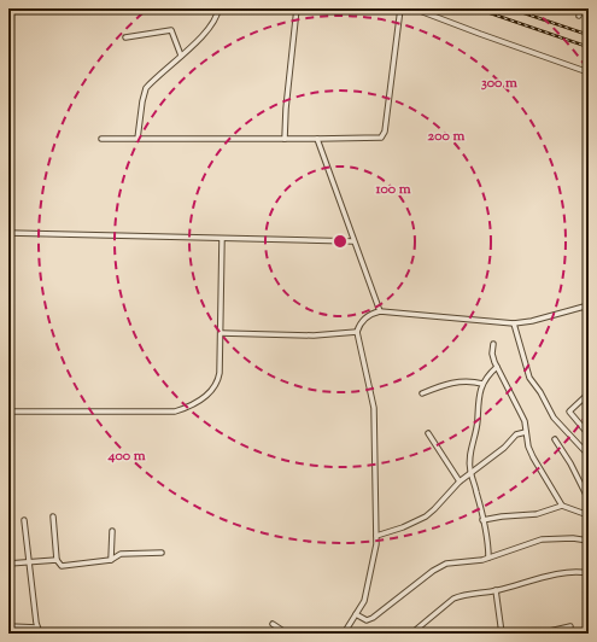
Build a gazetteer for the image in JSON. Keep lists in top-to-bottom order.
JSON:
{
  "rings": [
    "300 m",
    "200 m",
    "100 m",
    "400 m"
  ]
}
